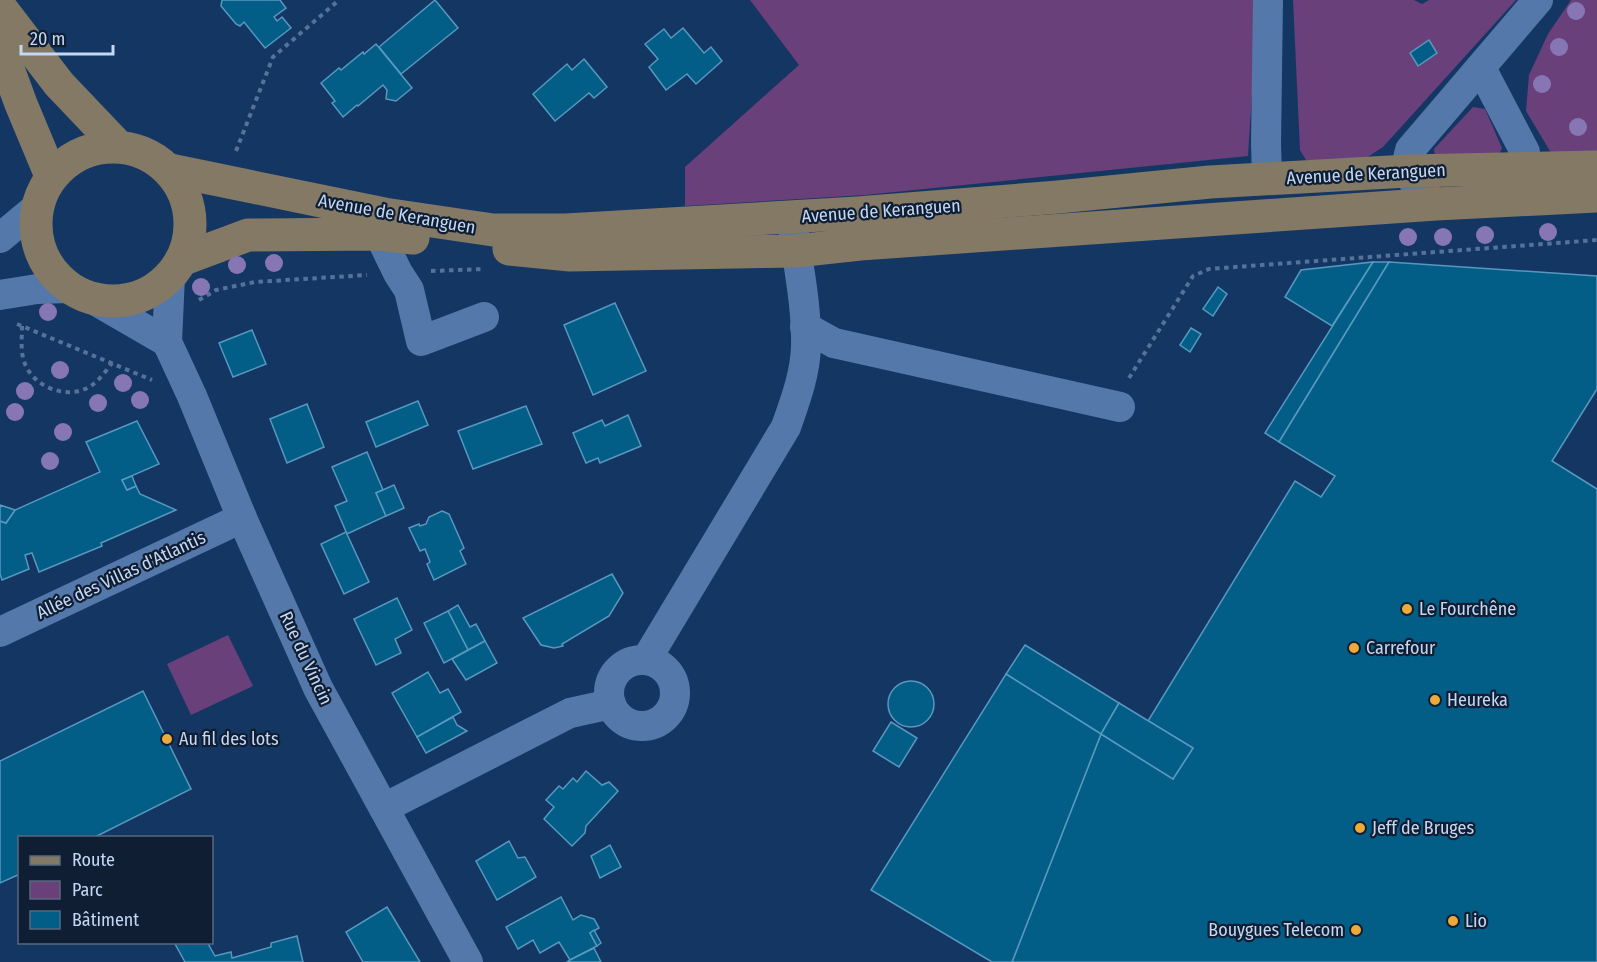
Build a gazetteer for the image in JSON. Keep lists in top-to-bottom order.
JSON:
{
  "streets": {
    "main road": ["Avenue de Keranguen"],
    "street": ["Allée des Villas d'Atlantis", "Rue du Vincin"]
  },
  "crossings": [
    ["Avenue de Keranguen", "Rue du Vincin"],
    ["Allée des Villas d'Atlantis", "Rue du Vincin"]
  ],
  "places": [
    "Le Fourchêne",
    "Carrefour",
    "Heureka",
    "Au fil des lots",
    "Jeff de Bruges",
    "Lio",
    "Bouygues Telecom"
  ],
  "legend": ["Route", "Parc", "Bâtiment"],
  "scale_bar": "20 m"
}
